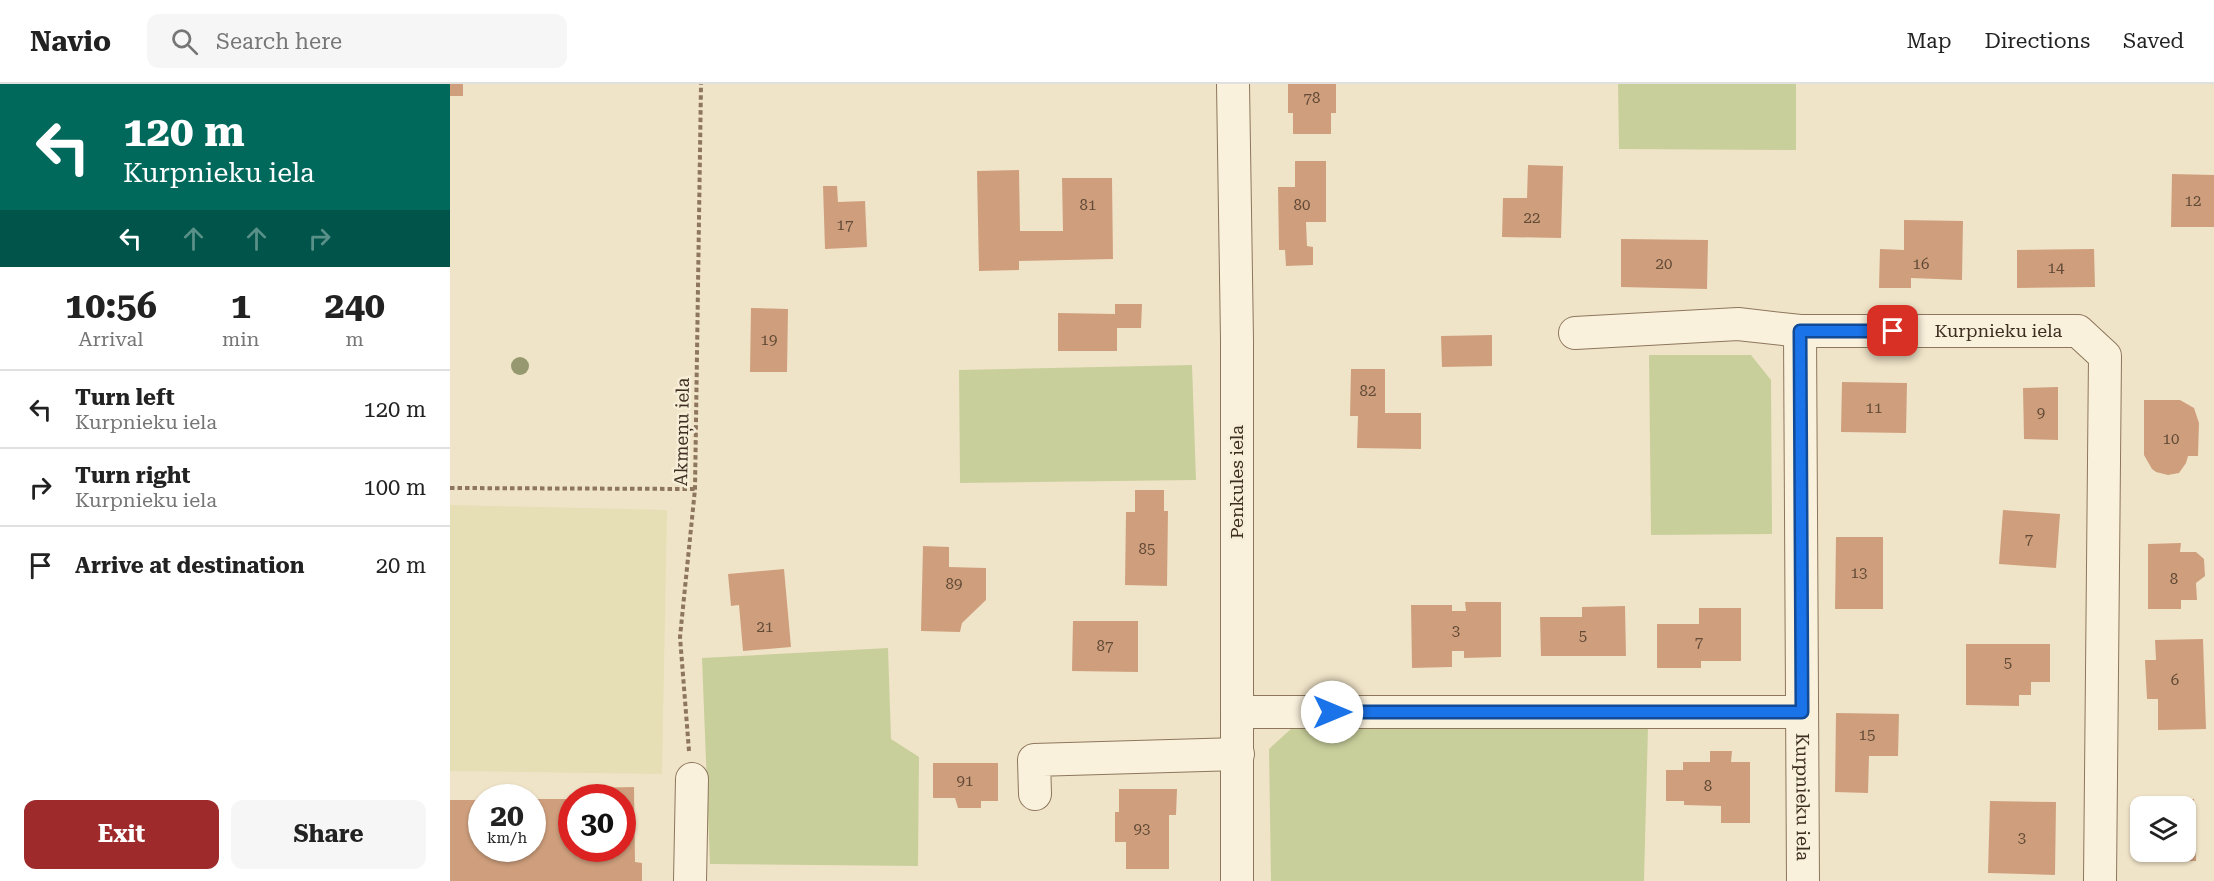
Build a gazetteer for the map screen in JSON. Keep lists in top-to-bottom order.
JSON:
{
  "streets": {
    "street": ["Kurpnieku iela", "Penkules iela"],
    "path": ["Akmeņu iela"]
  },
  "house_numbers": [
    "78",
    "12",
    "81",
    "80",
    "22",
    "17",
    "20",
    "16",
    "14",
    "19",
    "82",
    "11",
    "9",
    "10",
    "7",
    "85",
    "13",
    "8",
    "89",
    "21",
    "3",
    "5",
    "7",
    "87",
    "5",
    "6",
    "15",
    "91",
    "8",
    "93",
    "3"
  ],
  "page": {
    "header": "Navio",
    "search": "Search here",
    "nav": ["Map", "Directions", "Saved"],
    "turn": ["120 m", "Kurpnieku iela"],
    "eta": [
      "10:56",
      "Arrival",
      "1",
      "min",
      "240",
      "m"
    ],
    "list": [
      {
        "name": "Turn left",
        "note": "Kurpnieku iela",
        "value": "120 m"
      },
      {
        "name": "Turn right",
        "note": "Kurpnieku iela",
        "value": "100 m"
      },
      {
        "name": "Arrive at destination",
        "value": "20 m"
      }
    ],
    "speed": "20 km/h",
    "limit": "30",
    "buttons": ["Exit", "Share"]
  }
}
